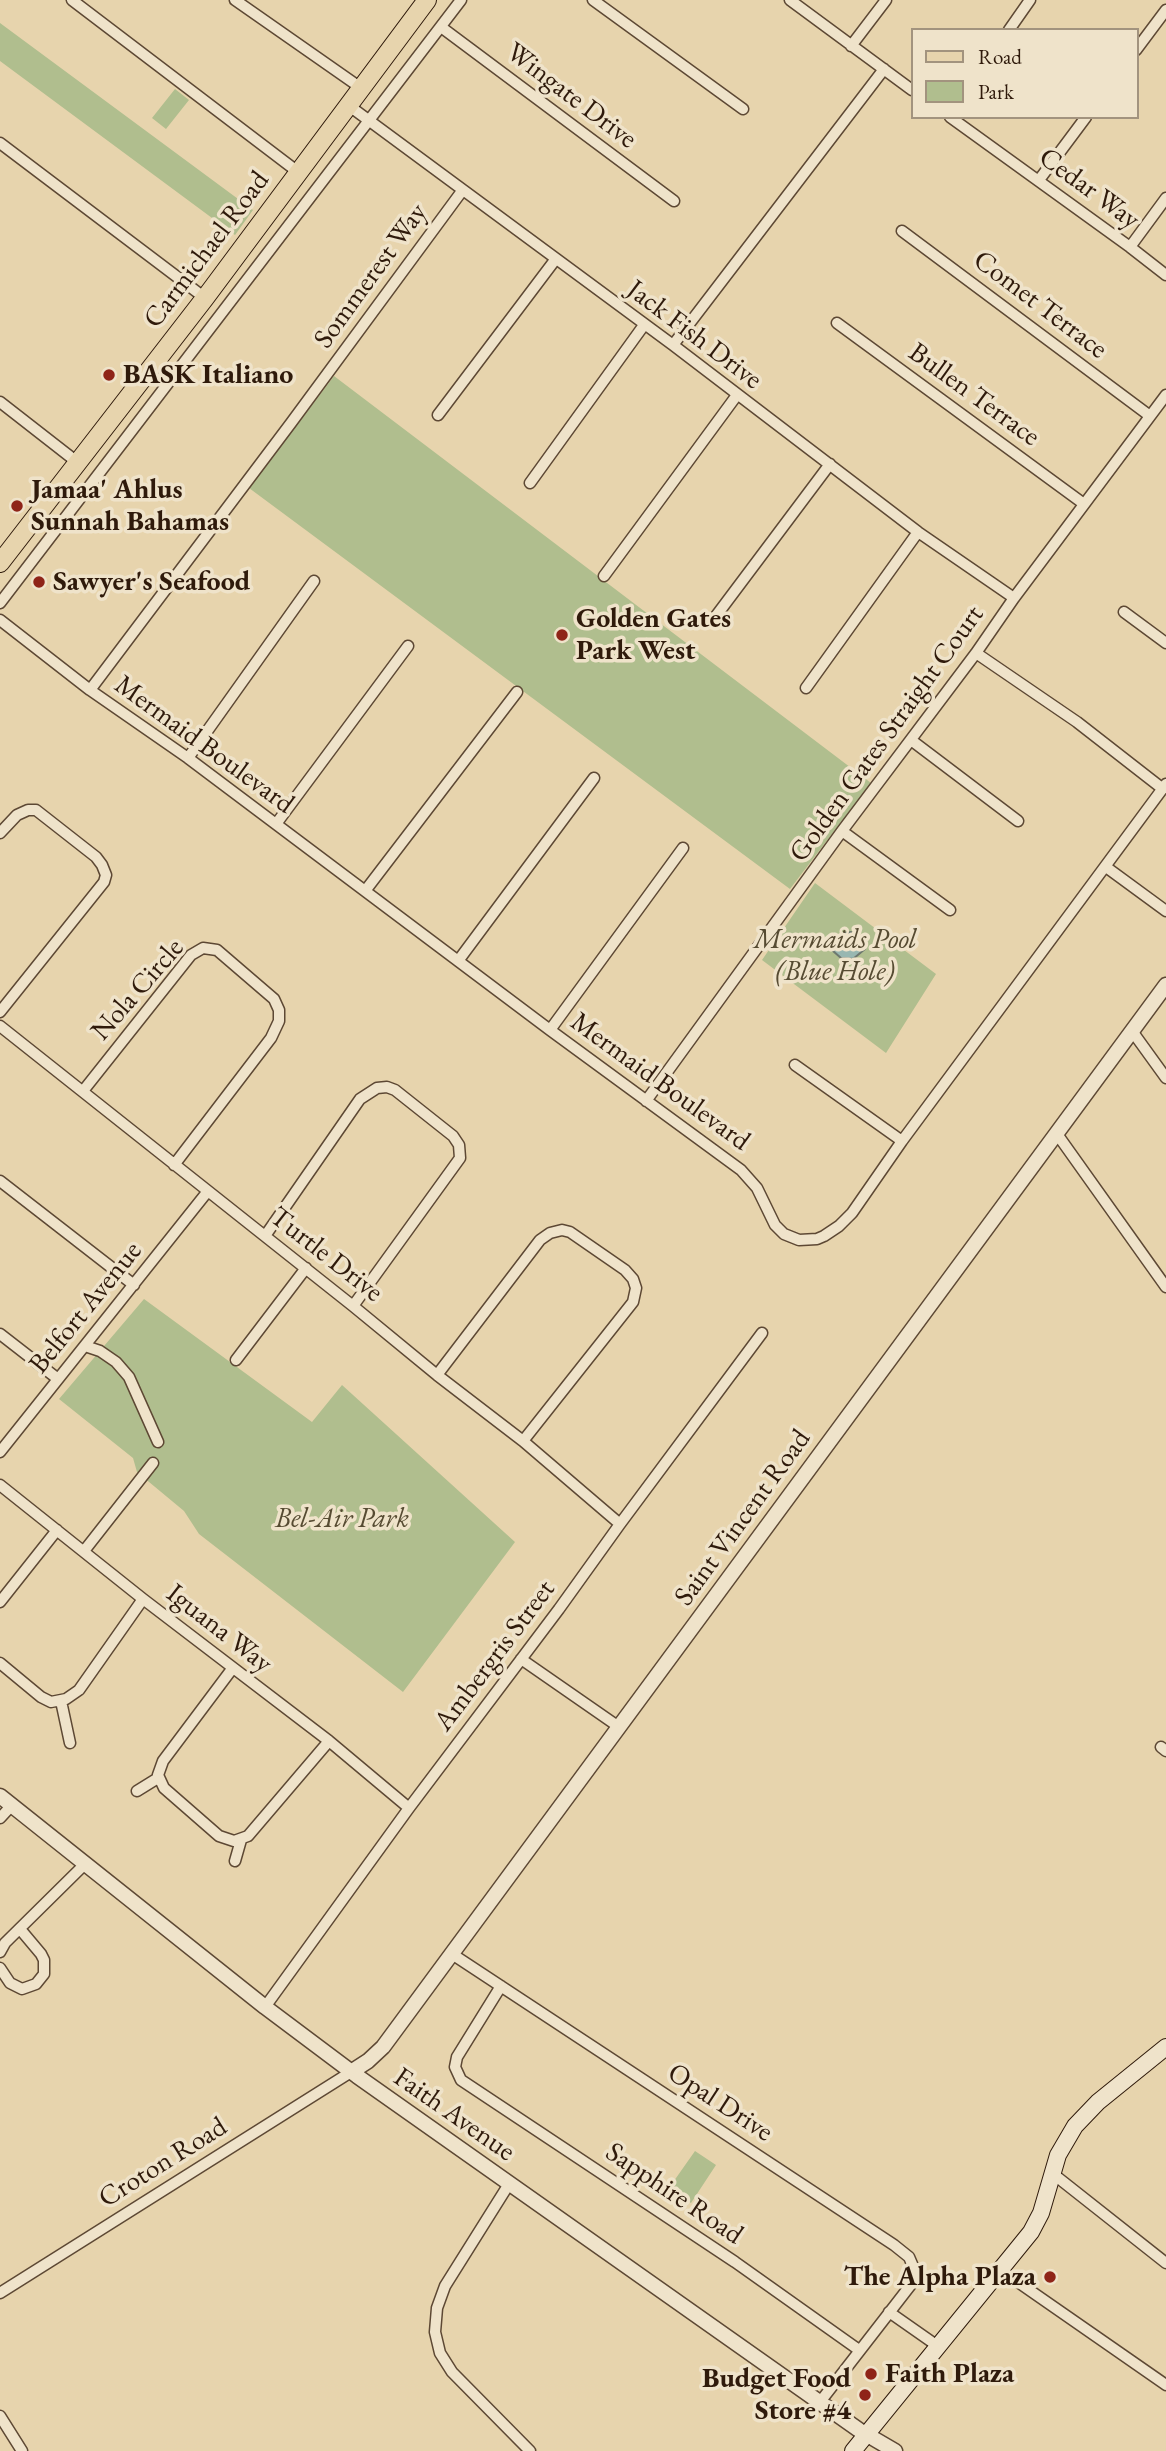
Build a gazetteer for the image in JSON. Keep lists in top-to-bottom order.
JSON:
{
  "streets": {
    "main road": ["Carmichael Road"],
    "street": [
      "Wingate Drive",
      "Cedar Way",
      "Sommerest Way",
      "Comet Terrace",
      "Jack Fish Drive",
      "Bullen Terrace",
      "Golden Gates Straight Court",
      "Mermaid Boulevard",
      "Nola Circle",
      "Turtle Drive",
      "Belfort Avenue",
      "Saint Vincent Road",
      "Iguana Way",
      "Ambergris Street",
      "Opal Drive",
      "Faith Avenue",
      "Croton Road",
      "Sapphire Road"
    ]
  },
  "crossings": [
    ["Carmichael Road", "Jack Fish Drive"],
    ["Sommerest Way", "Jack Fish Drive"],
    ["Sommerest Way", "Mermaid Boulevard"],
    ["Comet Terrace", "Golden Gates Straight Court"],
    ["Jack Fish Drive", "Golden Gates Straight Court"],
    ["Bullen Terrace", "Golden Gates Straight Court"],
    ["Golden Gates Straight Court", "Mermaid Boulevard"],
    ["Nola Circle", "Turtle Drive"],
    ["Turtle Drive", "Belfort Avenue"],
    ["Turtle Drive", "Ambergris Street"],
    ["Saint Vincent Road", "Opal Drive"],
    ["Saint Vincent Road", "Faith Avenue"],
    ["Saint Vincent Road", "Croton Road"],
    ["Iguana Way", "Ambergris Street"],
    ["Ambergris Street", "Faith Avenue"],
    ["Opal Drive", "Sapphire Road"],
    ["Faith Avenue", "Croton Road"]
  ],
  "parks": ["Mermaids Pool (Blue Hole)", "Bel-Air Park"],
  "places": [
    "BASK Italiano",
    "Jamaa' Ahlus Sunnah Bahamas",
    "Sawyer's Seafood",
    "Golden Gates Park West",
    "The Alpha Plaza",
    "Faith Plaza",
    "Budget Food Store #4"
  ],
  "legend": ["Road", "Park"]
}
